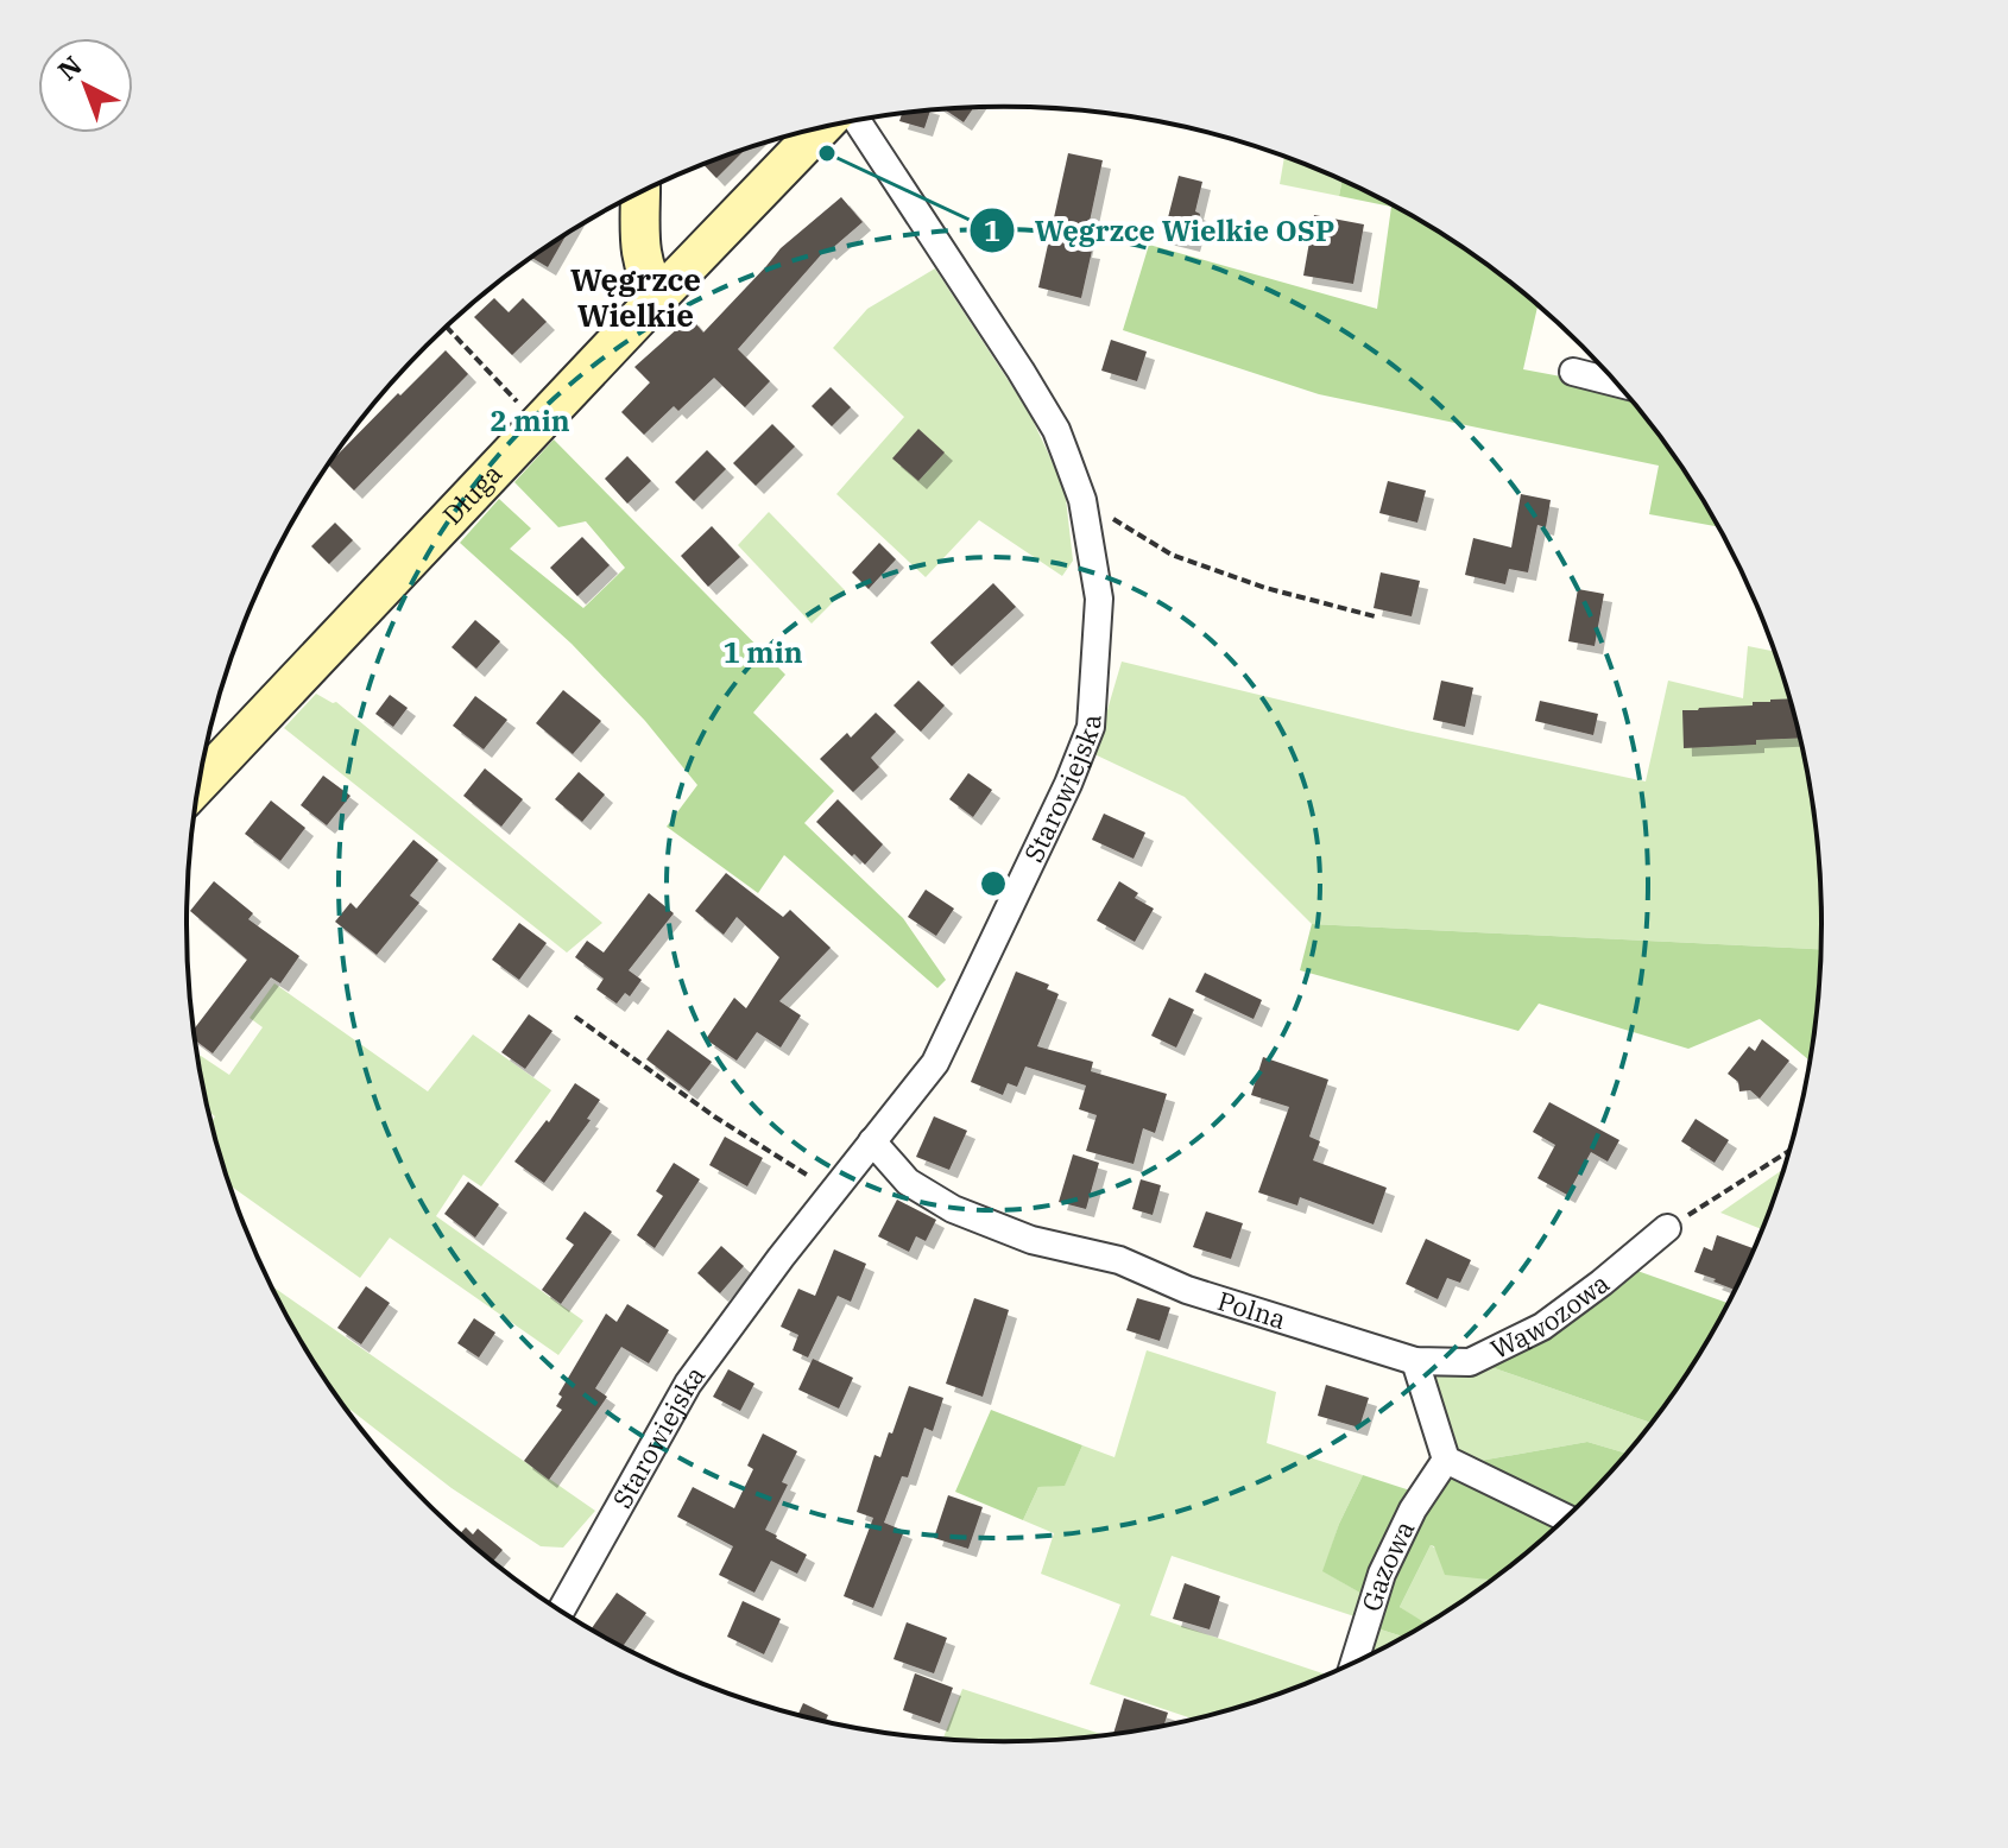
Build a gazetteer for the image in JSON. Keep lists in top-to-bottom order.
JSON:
{
  "streets": {
    "street": [
      "Długa",
      "Starowiejska",
      "Polna",
      "Wąwozowa",
      "Gazowa"
    ]
  },
  "crossings": [
    ["Starowiejska", "Polna"],
    ["Polna", "Wąwozowa"]
  ],
  "districts": ["Węgrzce Wielkie"],
  "places": ["Węgrzce Wielkie OSP"],
  "north": "top left",
  "rings": ["2 min", "1 min"]
}
